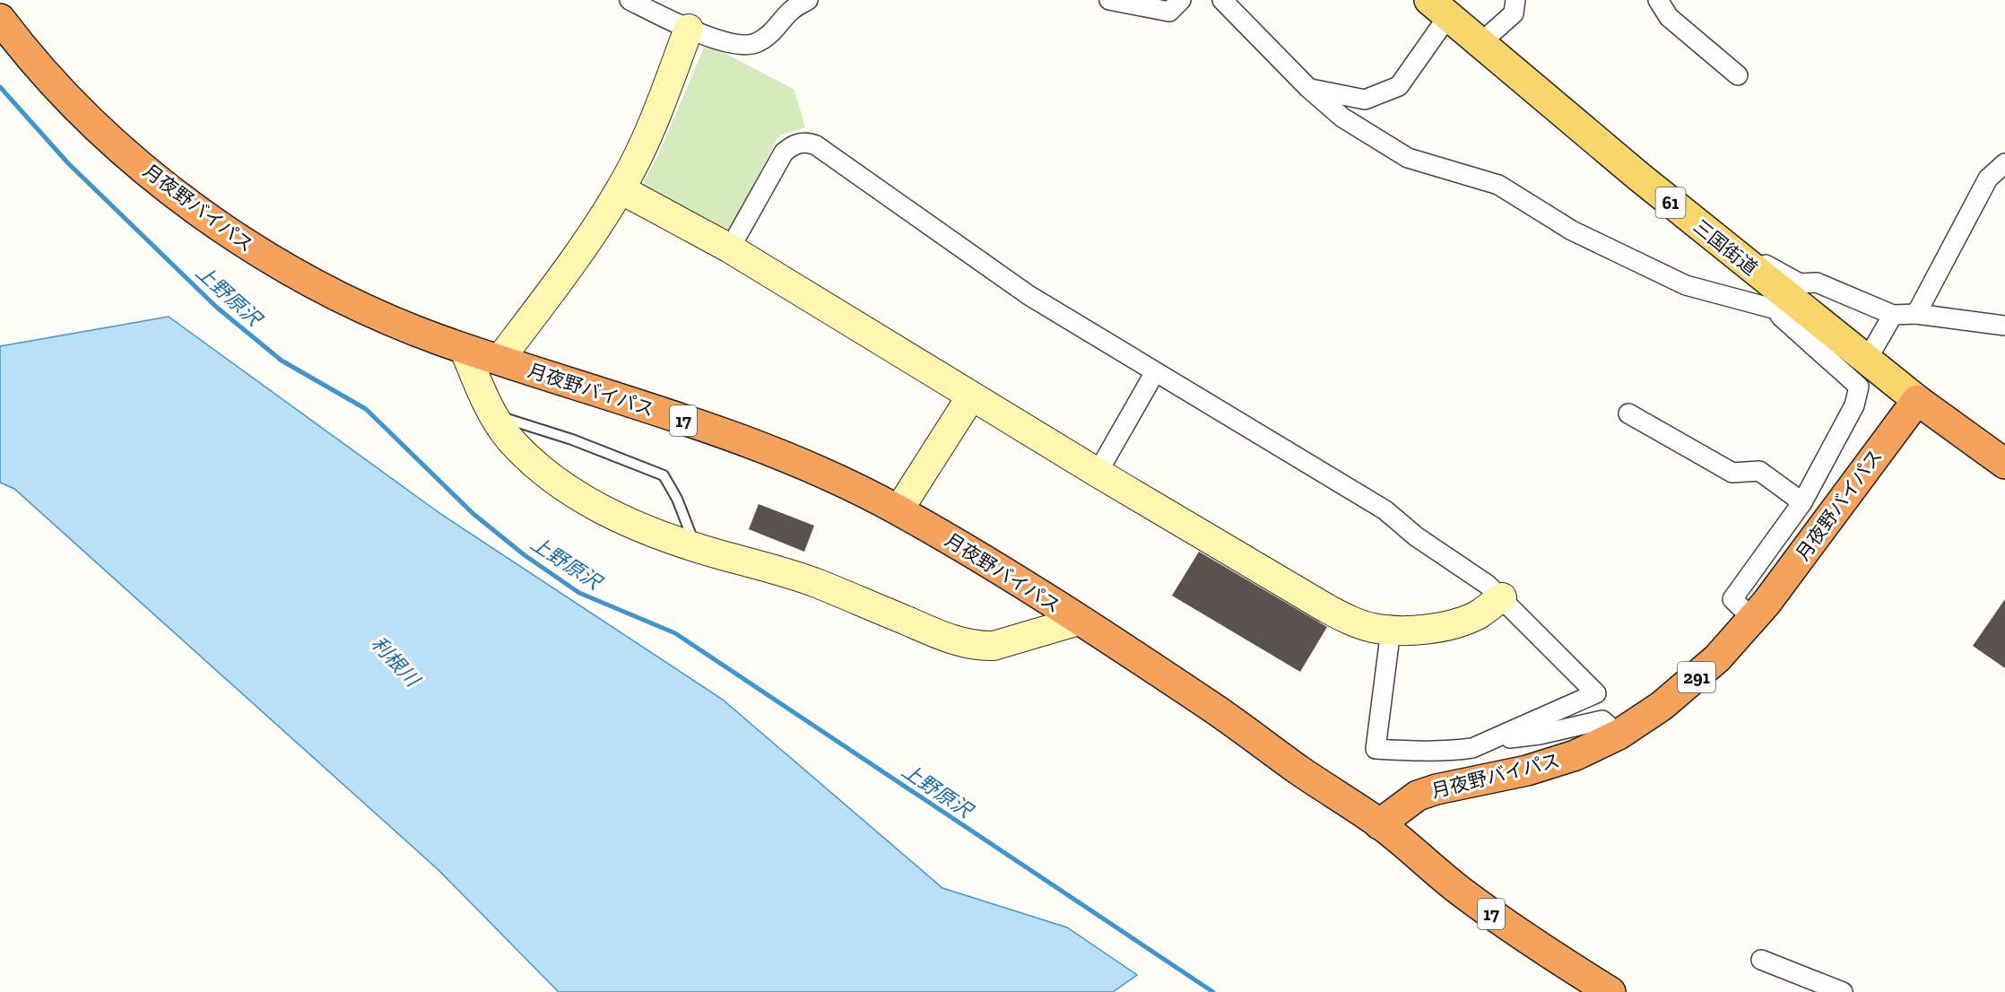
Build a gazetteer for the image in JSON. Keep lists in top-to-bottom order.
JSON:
{
  "streets": {
    "highway": [
      "月夜野バイパス",
      "三国街道",
      "17",
      "291"
    ],
    "main road": ["61"]
  },
  "crossings": [
    ["月夜野バイパス", "三国街道"],
    ["月夜野バイパス", "17"]
  ],
  "water": ["上野原沢", "利根川"]
}
